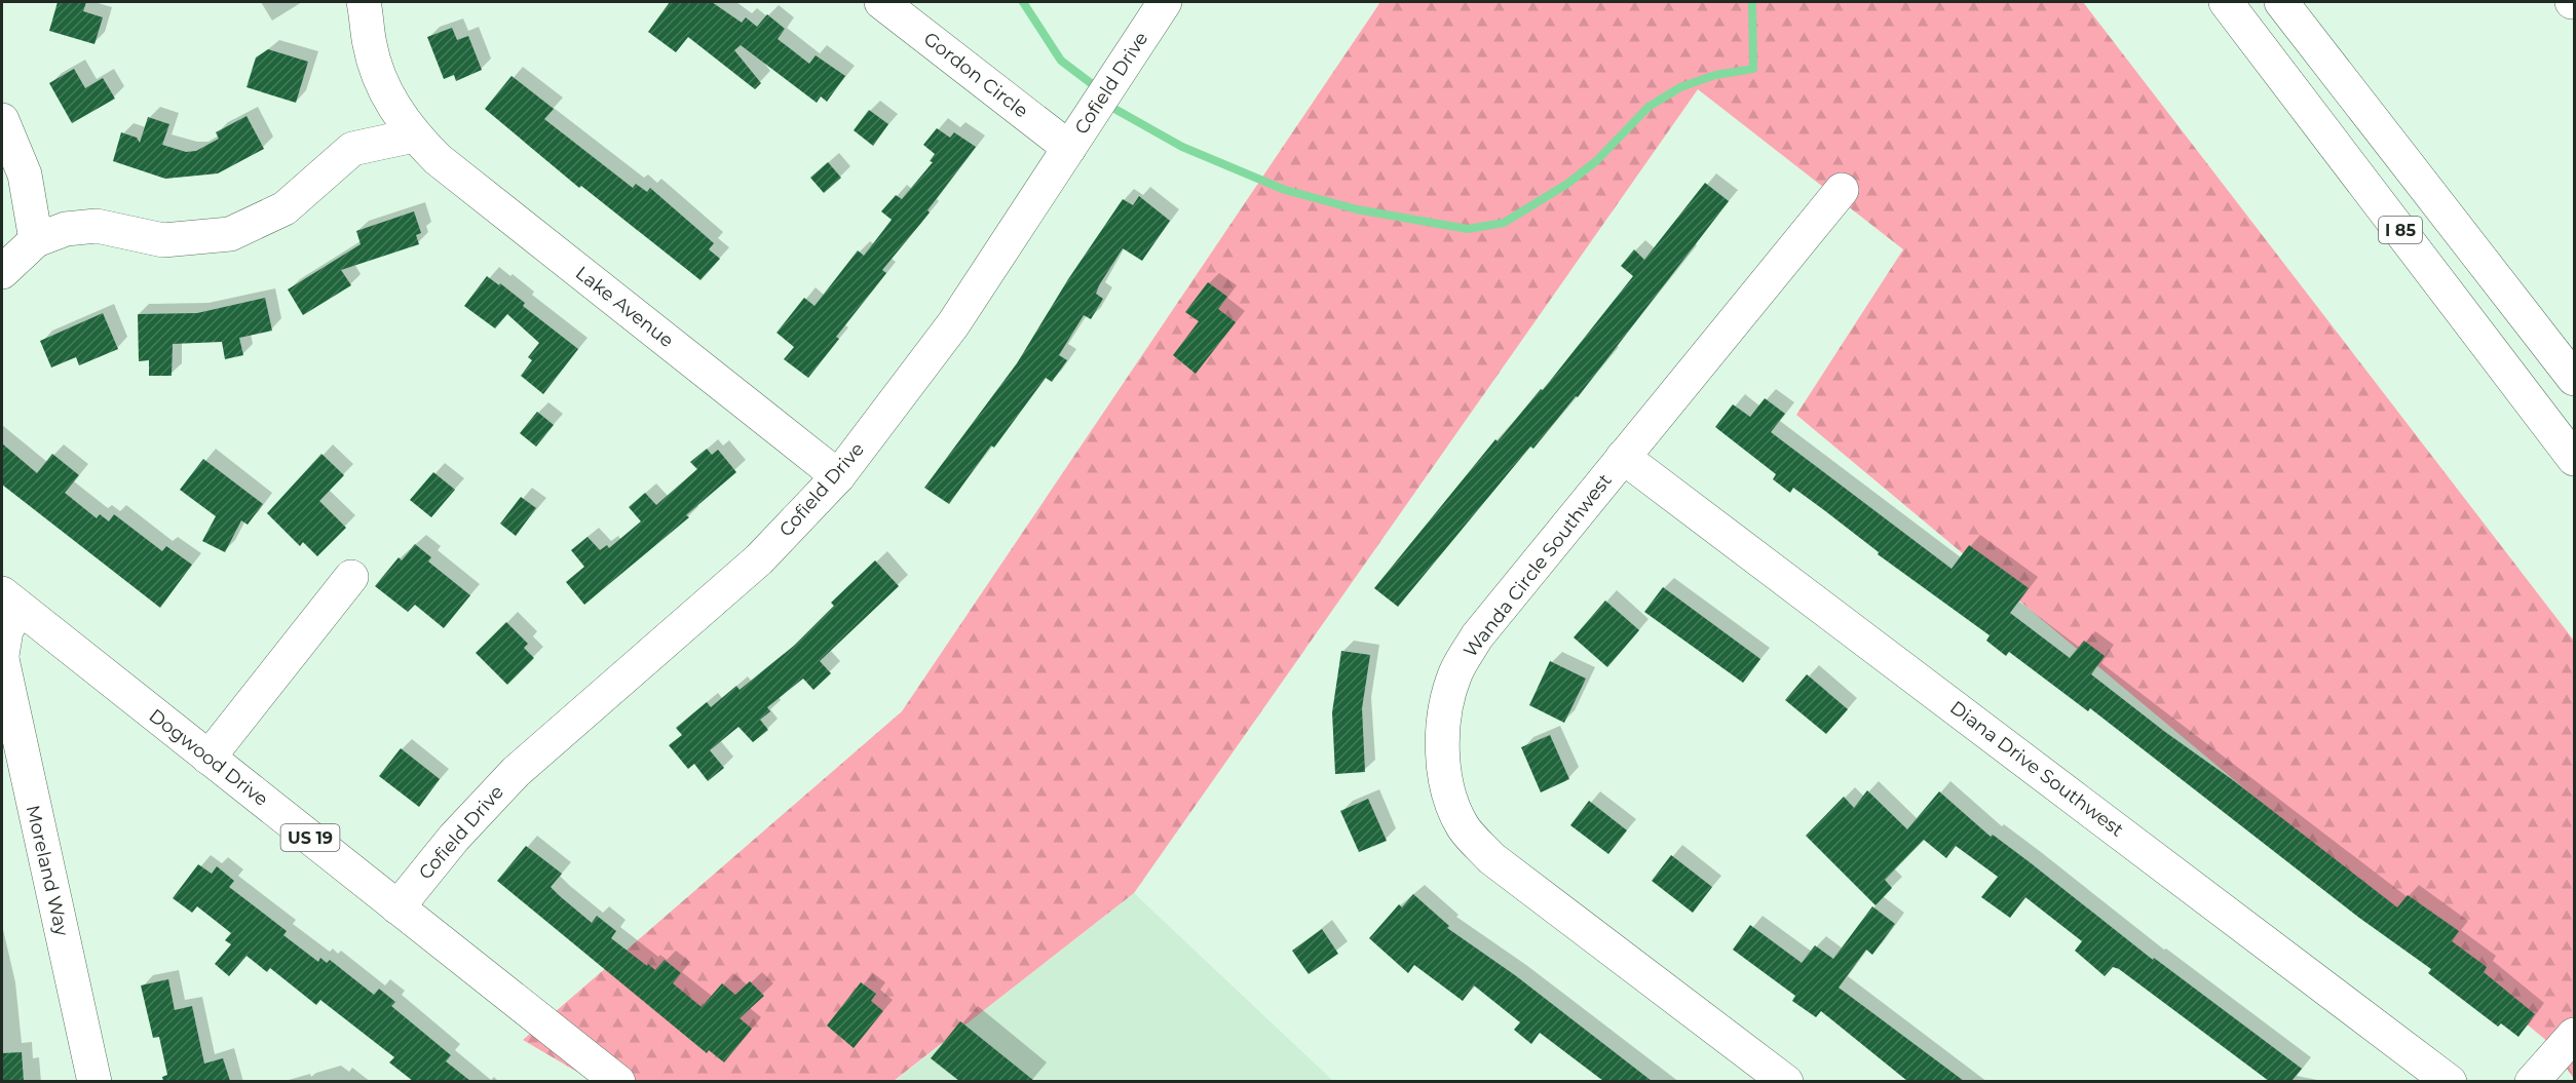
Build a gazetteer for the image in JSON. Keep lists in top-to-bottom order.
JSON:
{
  "streets": {
    "main road": [
      "Gordon Circle",
      "Cofield Drive",
      "I 85",
      "Lake Avenue",
      "Wanda Circle Southwest",
      "Dogwood Drive",
      "Diana Drive Southwest",
      "US 19",
      "Moreland Way"
    ]
  },
  "crossings": [
    ["Gordon Circle", "Cofield Drive"],
    ["Cofield Drive", "Lake Avenue"],
    ["Cofield Drive", "Dogwood Drive"],
    ["Wanda Circle Southwest", "Diana Drive Southwest"],
    ["Dogwood Drive", "Moreland Way"]
  ]
}
